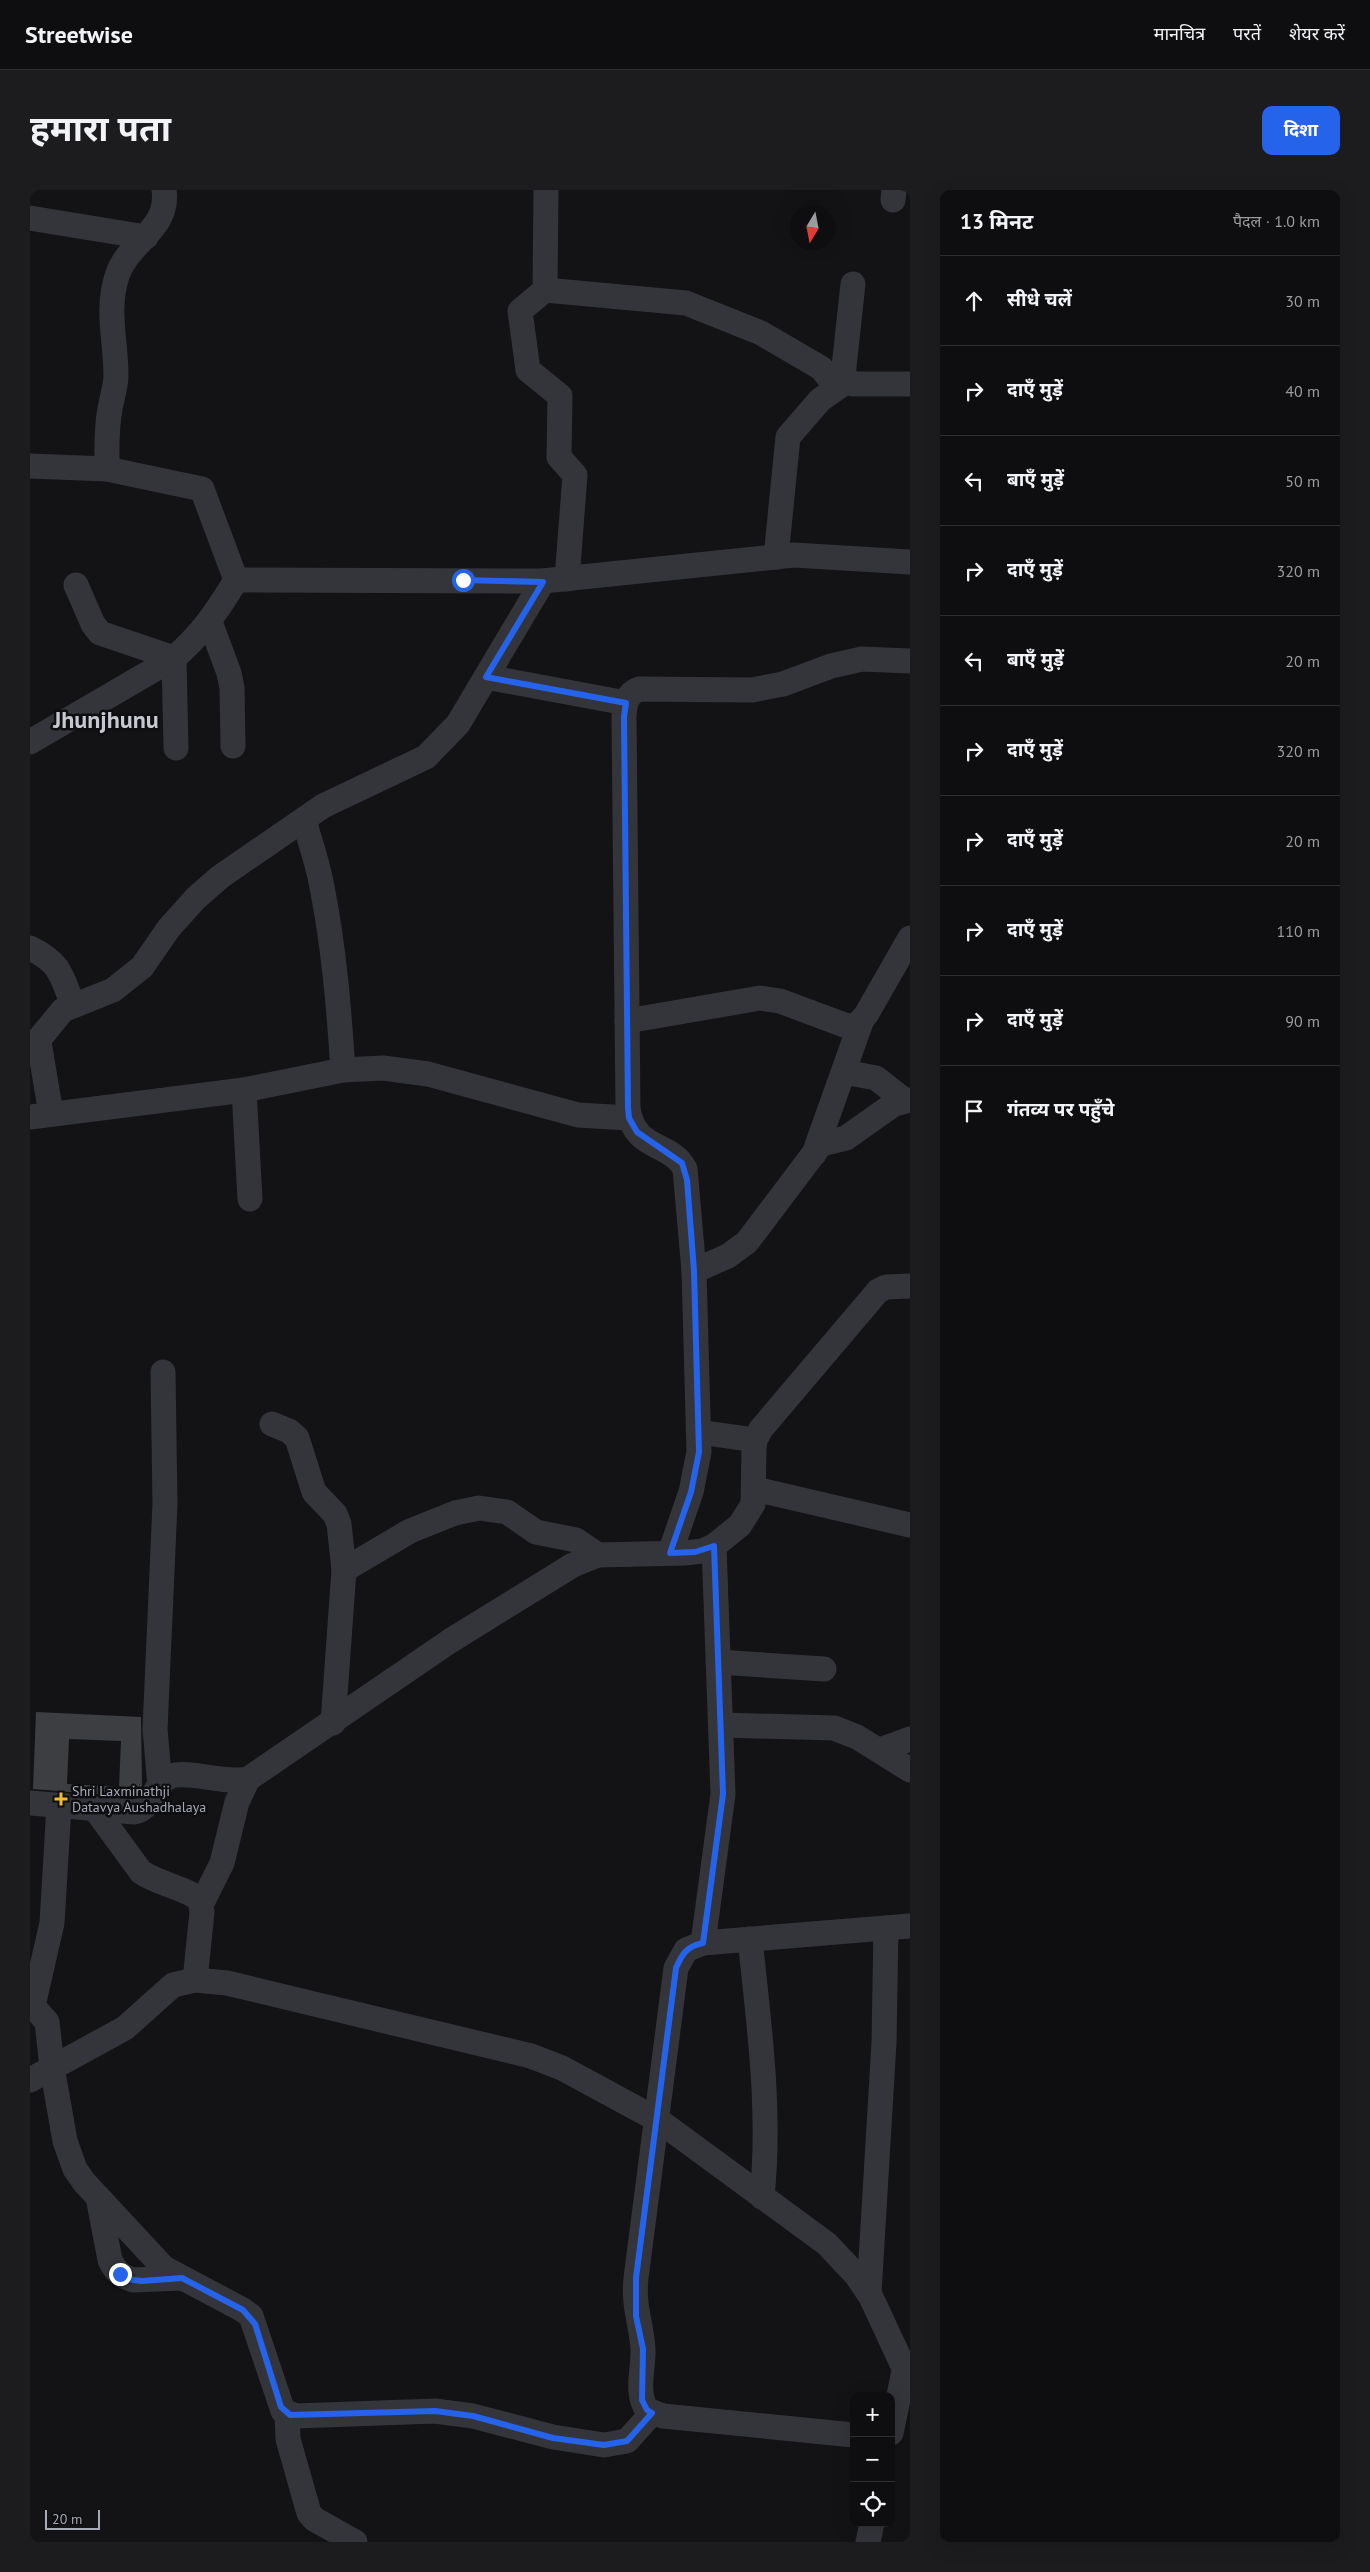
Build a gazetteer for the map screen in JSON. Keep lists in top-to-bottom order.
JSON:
{
  "districts": ["Jhunjhunu"],
  "places": {
    "health": ["Shri Laxminathji Datavya Aushadhalaya"]
  },
  "scale_bar": "20 m",
  "north": "bottom",
  "page": {
    "header": "Streetwise",
    "nav": ["मानचित्र", "परतें", "शेयर करें"],
    "title": "हमारा पता",
    "buttons": "दिशा",
    "heading": ["13 मिनट", "पैदल · 1.0 km"],
    "list": [
      ["सीधे चलें", "30 m"],
      ["दाएँ मुड़ें", "40 m"],
      ["बाएँ मुड़ें", "50 m"],
      ["दाएँ मुड़ें", "320 m"],
      ["बाएँ मुड़ें", "20 m"],
      ["दाएँ मुड़ें", "320 m"],
      ["दाएँ मुड़ें", "20 m"],
      ["दाएँ मुड़ें", "110 m"],
      ["दाएँ मुड़ें", "90 m"],
      "गंतव्य पर पहुँचे"
    ],
    "map_buttons": ["+", "−"],
    "scale": "20 m"
  }
}
